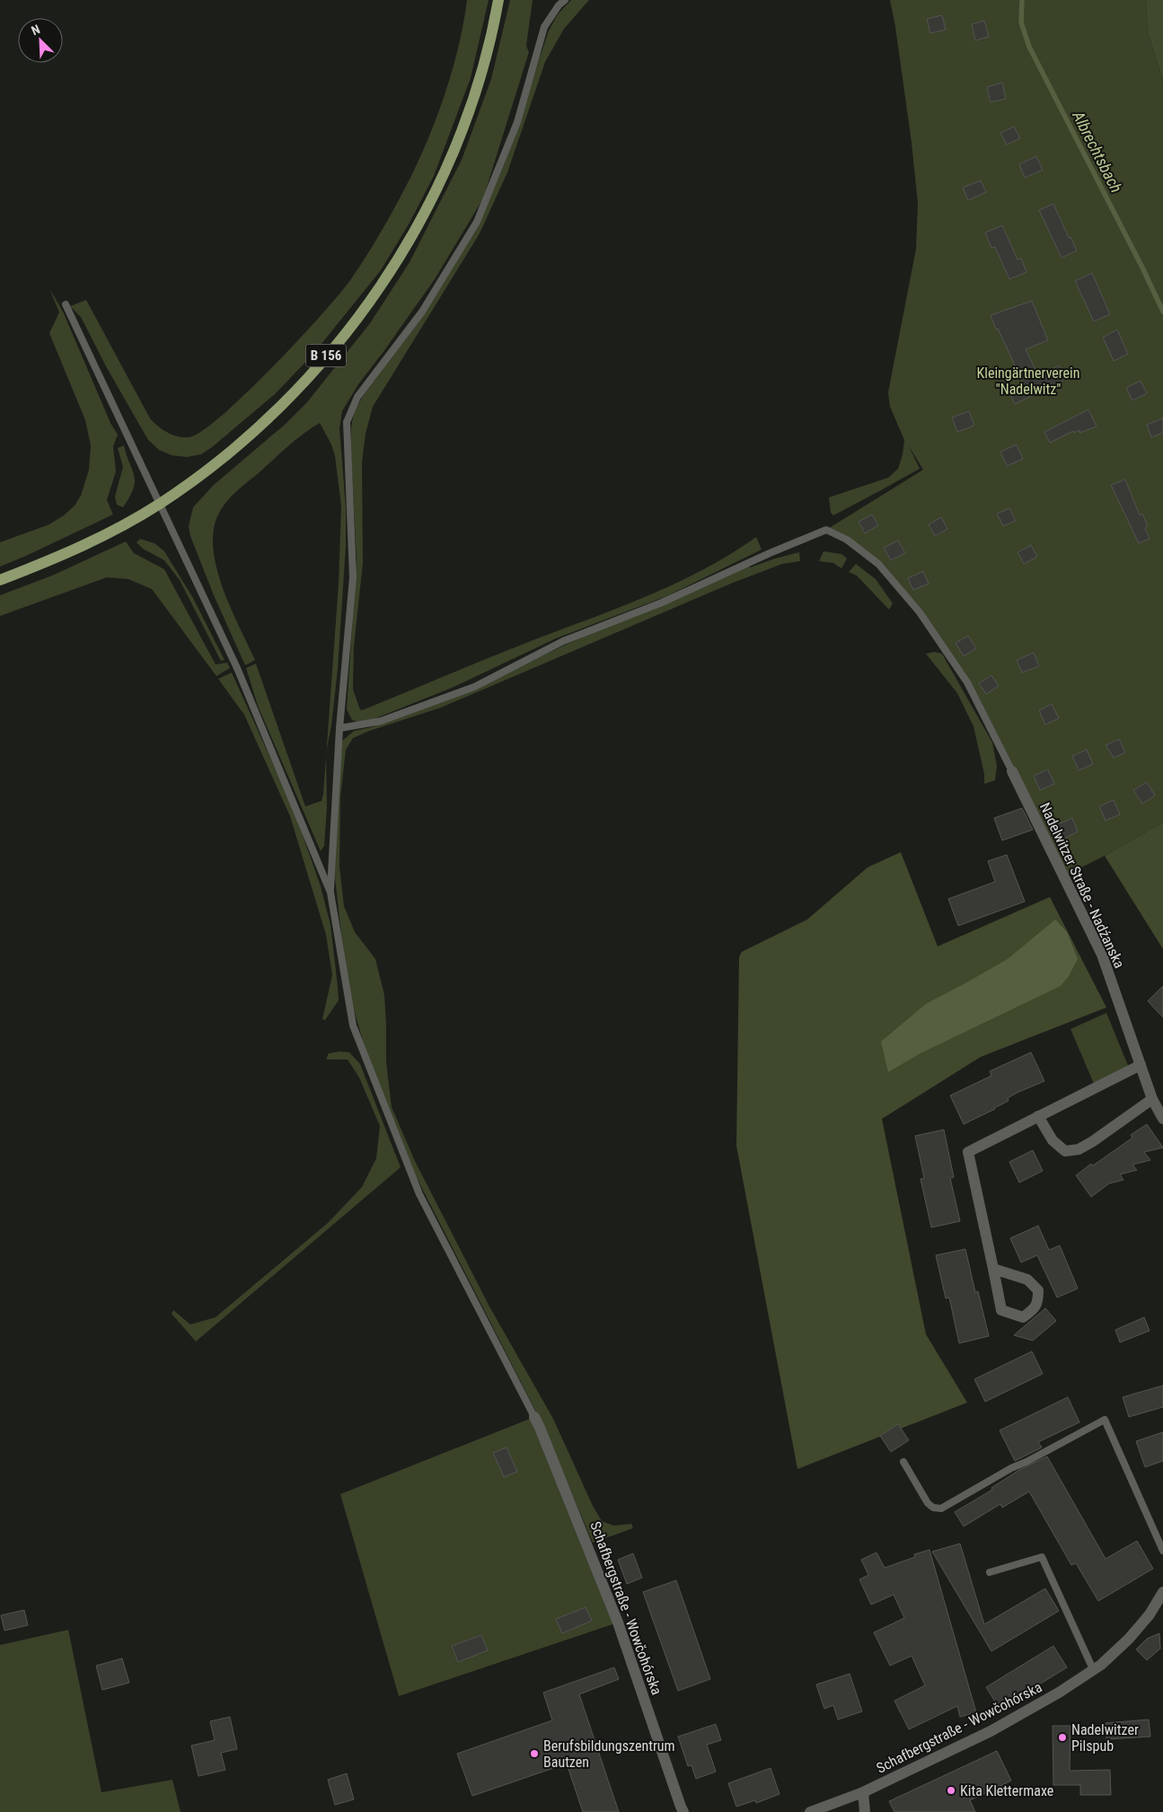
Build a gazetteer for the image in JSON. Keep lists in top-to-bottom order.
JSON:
{
  "streets": {
    "main road": ["B 156"],
    "street": ["Nadelwitzer Straße - Nadźanska", "Schafbergstraße - Wowčohórska"]
  },
  "water": ["Albrechtsbach"],
  "parks": ["Kleingärtnerverein \"Nadelwitz\""],
  "places": ["Nadelwitzer Pilspub", "Berufsbildungszentrum Bautzen", "Kita Klettermaxe"],
  "north": "top left"
}
